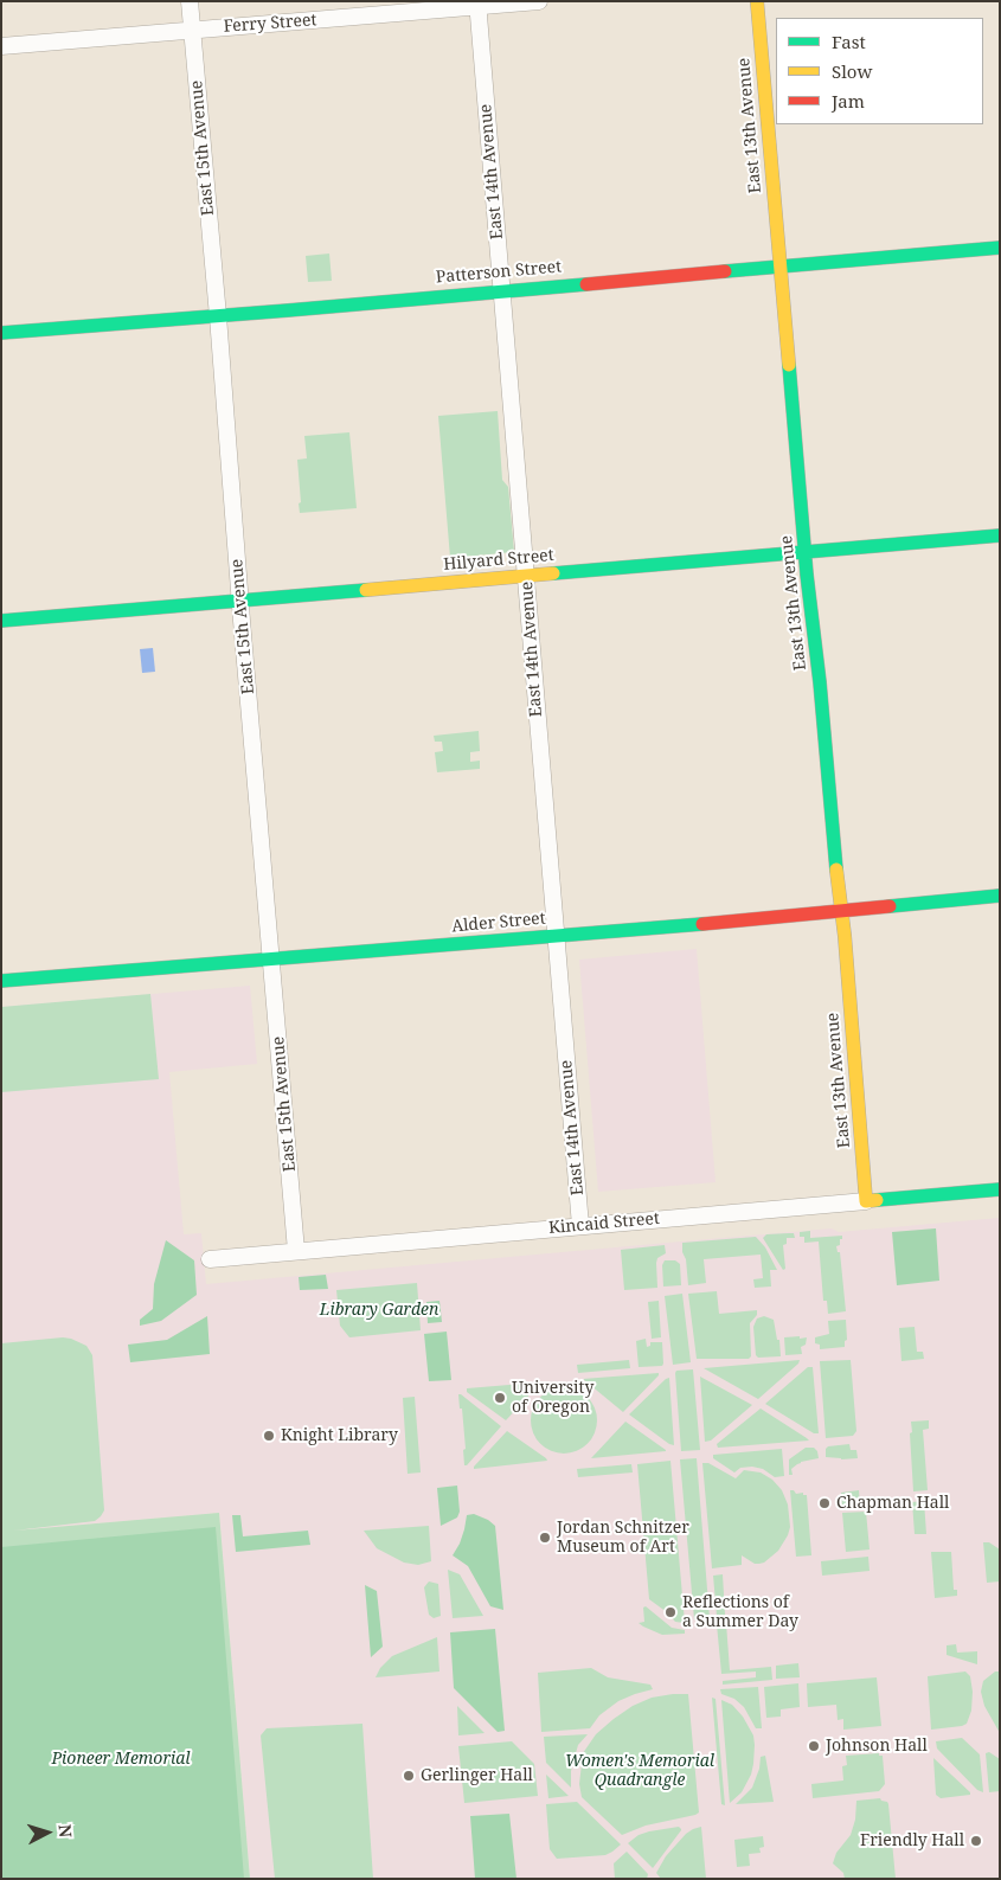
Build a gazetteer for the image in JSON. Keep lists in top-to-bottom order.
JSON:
{
  "streets": {
    "main road": [
      "East 13th Avenue",
      "Patterson Street",
      "Hilyard Street",
      "Alder Street",
      "Kincaid Street"
    ],
    "street": ["Ferry Street", "East 15th Avenue", "East 14th Avenue"]
  },
  "crossings": [
    ["Ferry Street", "East 15th Avenue"],
    ["Ferry Street", "East 14th Avenue"],
    ["East 13th Avenue", "Patterson Street"],
    ["East 13th Avenue", "Hilyard Street"],
    ["East 13th Avenue", "Alder Street"],
    ["East 13th Avenue", "Kincaid Street"],
    ["East 15th Avenue", "Patterson Street"],
    ["East 15th Avenue", "Hilyard Street"],
    ["East 15th Avenue", "Alder Street"],
    ["East 15th Avenue", "Kincaid Street"],
    ["East 14th Avenue", "Patterson Street"],
    ["East 14th Avenue", "Hilyard Street"],
    ["East 14th Avenue", "Alder Street"],
    ["East 14th Avenue", "Kincaid Street"]
  ],
  "parks": ["Library Garden", "Pioneer Memorial", "Women's Memorial Quadrangle"],
  "places": [
    "University of Oregon",
    "Knight Library",
    "Chapman Hall",
    "Jordan Schnitzer Museum of Art",
    "Reflections of a Summer Day",
    "Johnson Hall",
    "Gerlinger Hall",
    "Friendly Hall"
  ],
  "legend": ["Fast", "Slow", "Jam"],
  "north": "right"
}
